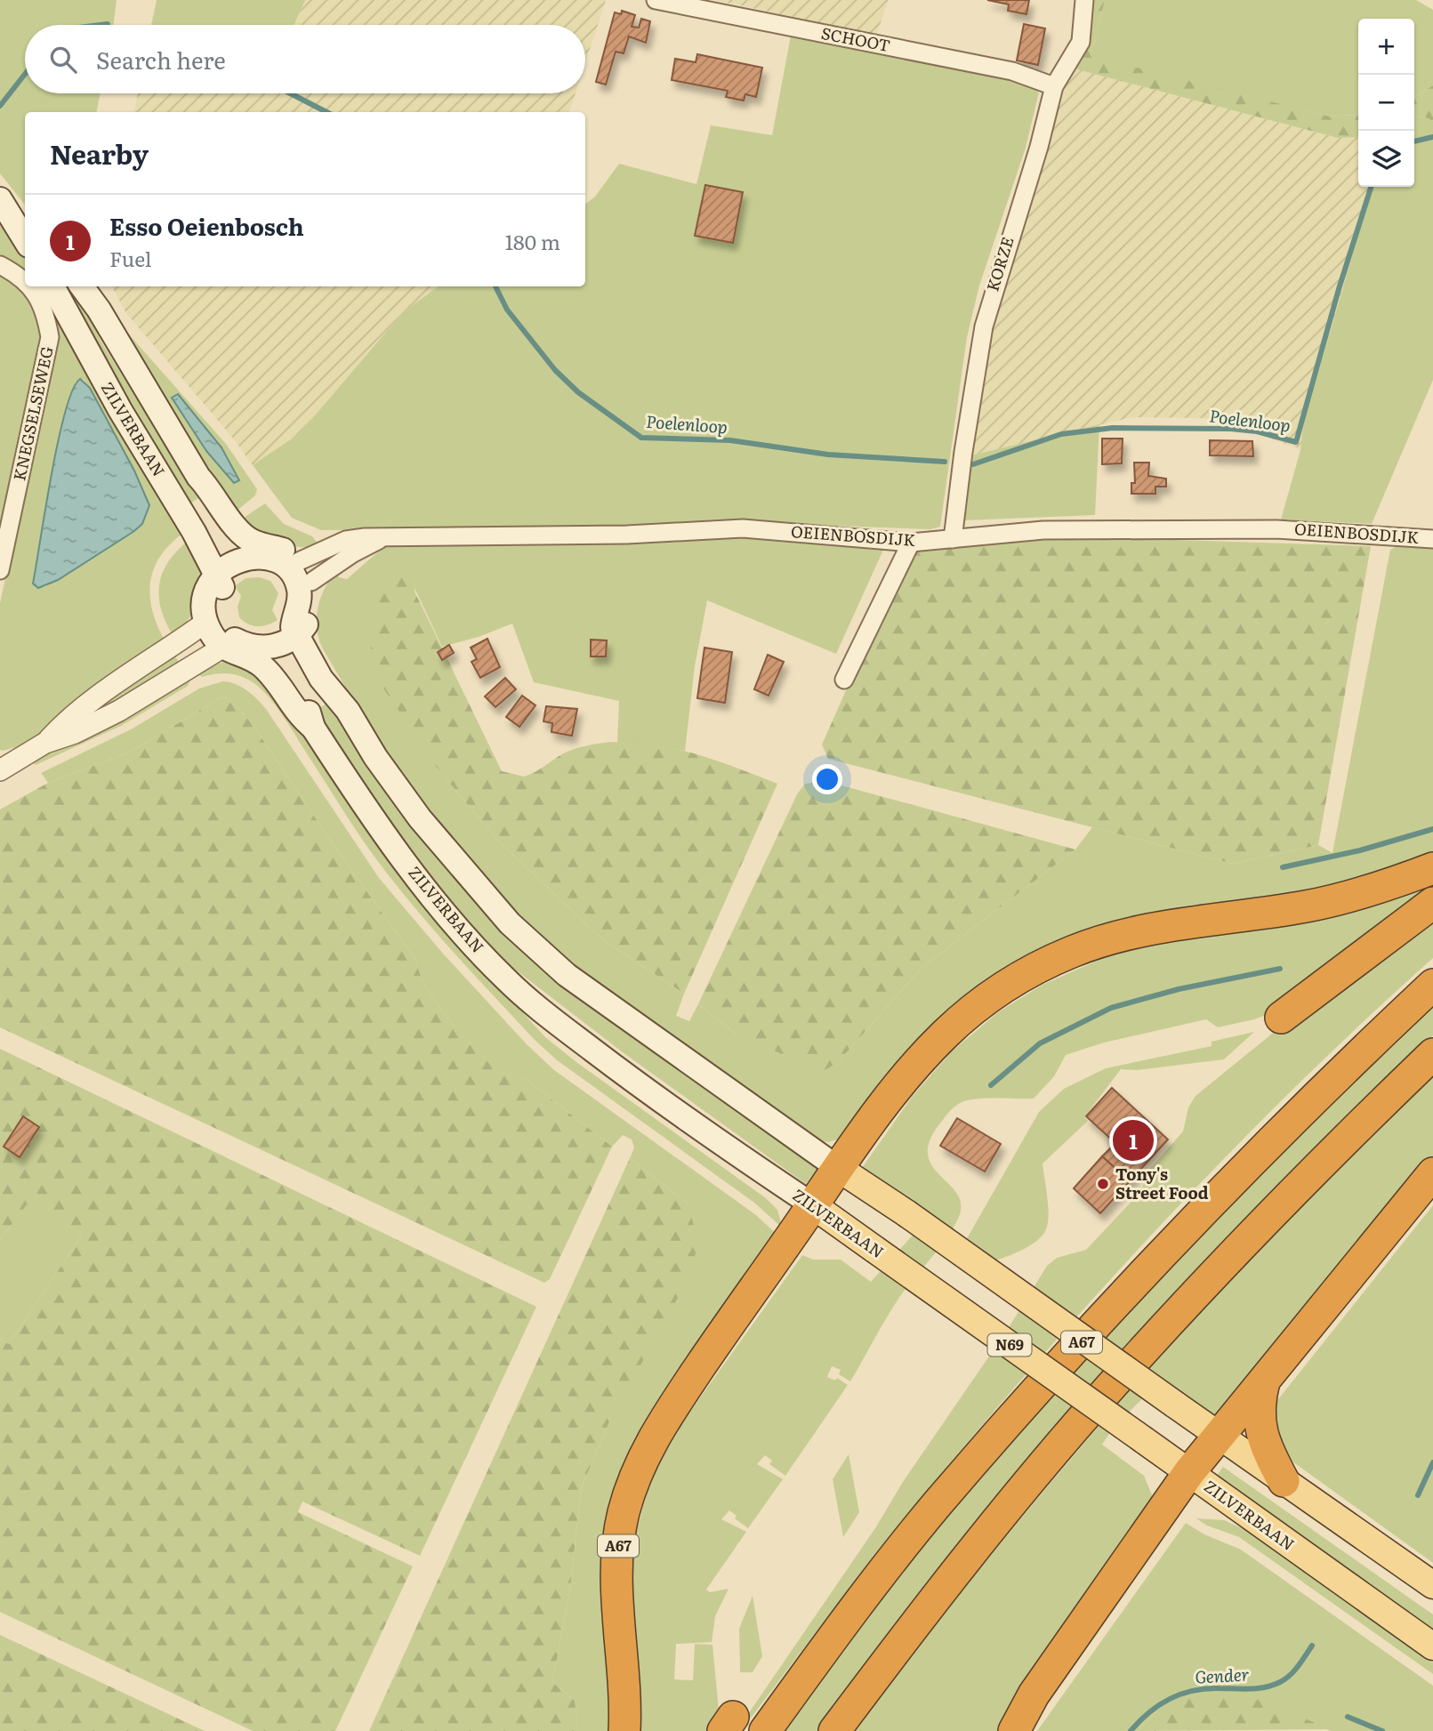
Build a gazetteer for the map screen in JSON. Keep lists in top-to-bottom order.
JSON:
{
  "streets": {
    "highway": ["A67"],
    "main road": ["ZILVERBAAN", "N69"],
    "street": [
      "SCHOOT",
      "KORZE",
      "KNEGSELSEWEG",
      "OEIENBOSDIJK"
    ]
  },
  "crossings": [
    ["SCHOOT", "KORZE"],
    ["KORZE", "OEIENBOSDIJK"],
    ["KNEGSELSEWEG", "ZILVERBAAN"],
    ["ZILVERBAAN", "A67"]
  ],
  "water": ["Poelenloop", "Gender"],
  "places": ["Tony's Street Food"],
  "page": {
    "map_buttons": ["+", "−"],
    "search": "Search here",
    "heading": "Nearby",
    "list": [
      {
        "mark": "1",
        "name": "Esso Oeienbosch",
        "note": "Fuel",
        "value": "180 m"
      }
    ],
    "pins": "1"
  }
}
